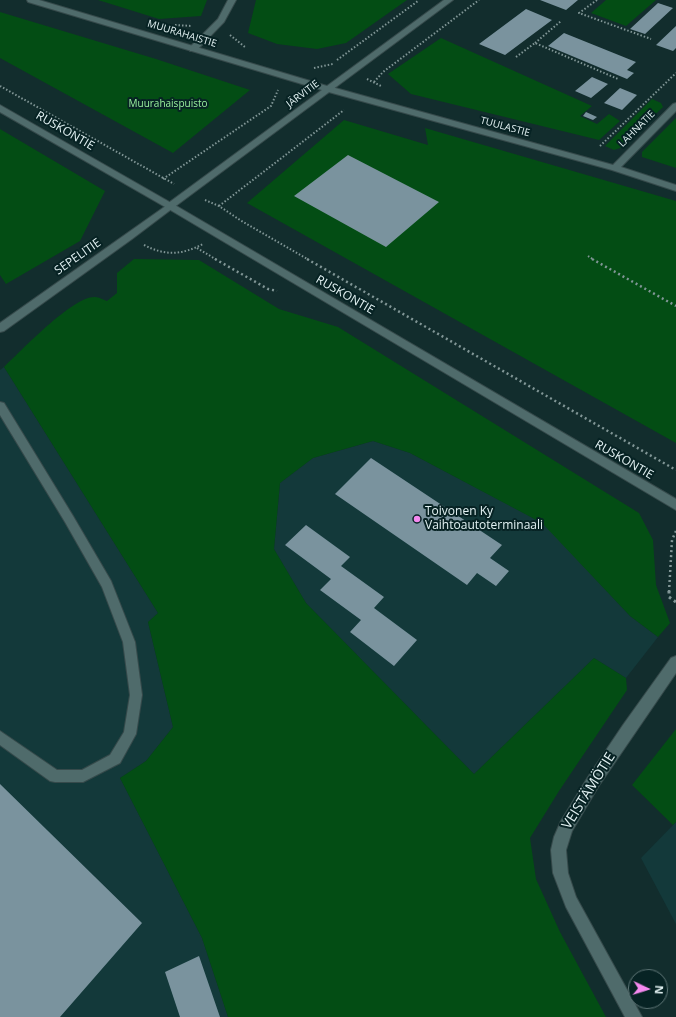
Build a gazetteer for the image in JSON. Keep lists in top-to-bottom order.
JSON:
{
  "streets": {
    "street": [
      "MUURAHAISTIE",
      "JÄRVITIE",
      "TUULASTIE",
      "LAHNATIE",
      "RUSKONTIE",
      "SEPELITIE",
      "VEISTÄMÖTIE"
    ]
  },
  "crossings": [
    ["MUURAHAISTIE", "JÄRVITIE"],
    ["MUURAHAISTIE", "TUULASTIE"],
    ["JÄRVITIE", "TUULASTIE"],
    ["JÄRVITIE", "RUSKONTIE"],
    ["JÄRVITIE", "SEPELITIE"],
    ["TUULASTIE", "LAHNATIE"],
    ["RUSKONTIE", "SEPELITIE"]
  ],
  "parks": ["Muurahaispuisto"],
  "places": ["Toivonen Ky Vaihtoautoterminaali"],
  "north": "right"
}
